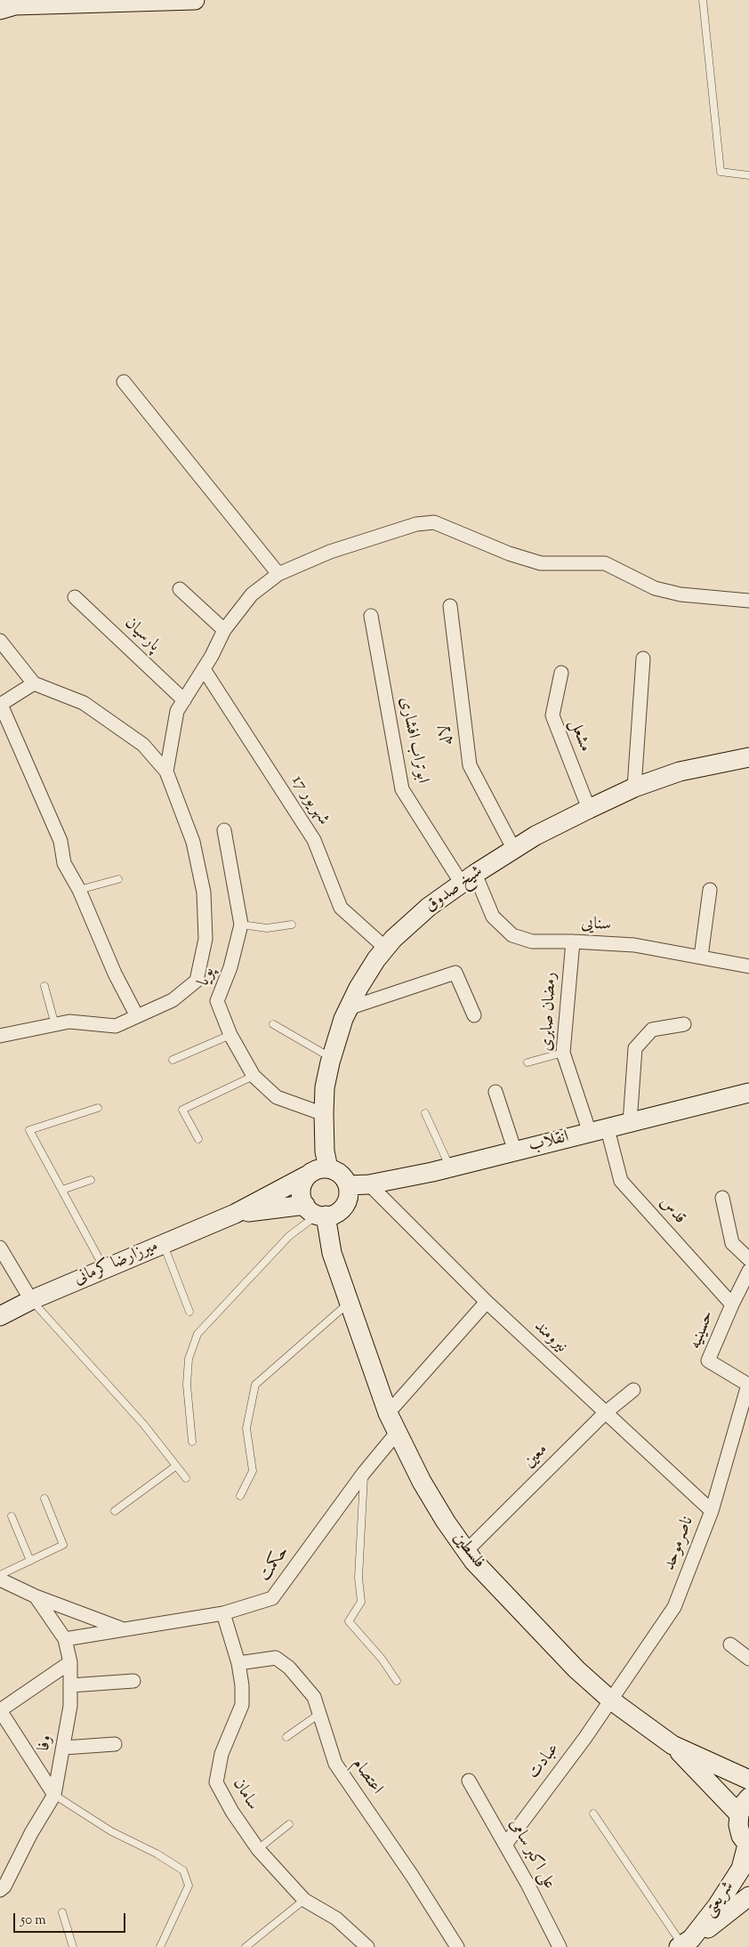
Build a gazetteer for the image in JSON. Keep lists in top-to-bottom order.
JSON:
{
  "streets": {
    "main road": [
      "شیخ صدوق",
      "انقلاب",
      "میرزارضا کرمانی",
      "فلسطین",
      "شریعتی"
    ],
    "street": [
      "پارسیان",
      "لاله",
      "مشعل",
      "ابوتراب افشاری",
      "17 شهریور",
      "سنایی",
      "پویا",
      "رمضان صابری",
      "قدس",
      "حسینیه",
      "نیرومند",
      "معین",
      "ناصرموحد",
      "حکمت",
      "وفا",
      "عبادت",
      "اعتصام",
      "سامان",
      "علی اکبر سامی"
    ]
  },
  "crossings": [
    ["لاله", "شیخ صدوق"],
    ["مشعل", "شیخ صدوق"],
    ["ابوتراب افشاری", "شیخ صدوق"],
    ["ابوتراب افشاری", "سنایی"],
    ["17 شهریور", "شیخ صدوق"],
    ["شیخ صدوق", "سنایی"],
    ["شیخ صدوق", "پویا"],
    ["شیخ صدوق", "انقلاب"],
    ["شیخ صدوق", "فلسطین"],
    ["سنایی", "رمضان صابری"],
    ["رمضان صابری", "انقلاب"],
    ["رمضان صابری", "قدس"],
    ["انقلاب", "قدس"],
    ["انقلاب", "نیرومند"],
    ["انقلاب", "فلسطین"],
    ["قدس", "حسینیه"],
    ["حسینیه", "ناصرموحد"],
    ["نیرومند", "معین"],
    ["نیرومند", "ناصرموحد"],
    ["معین", "فلسطین"],
    ["ناصرموحد", "فلسطین"],
    ["ناصرموحد", "عبادت"],
    ["فلسطین", "حکمت"],
    ["فلسطین", "عبادت"],
    ["حکمت", "وفا"],
    ["حکمت", "سامان"],
    ["عبادت", "علی اکبر سامی"],
    ["اعتصام", "سامان"]
  ],
  "scale_bar": "50 m"
}
